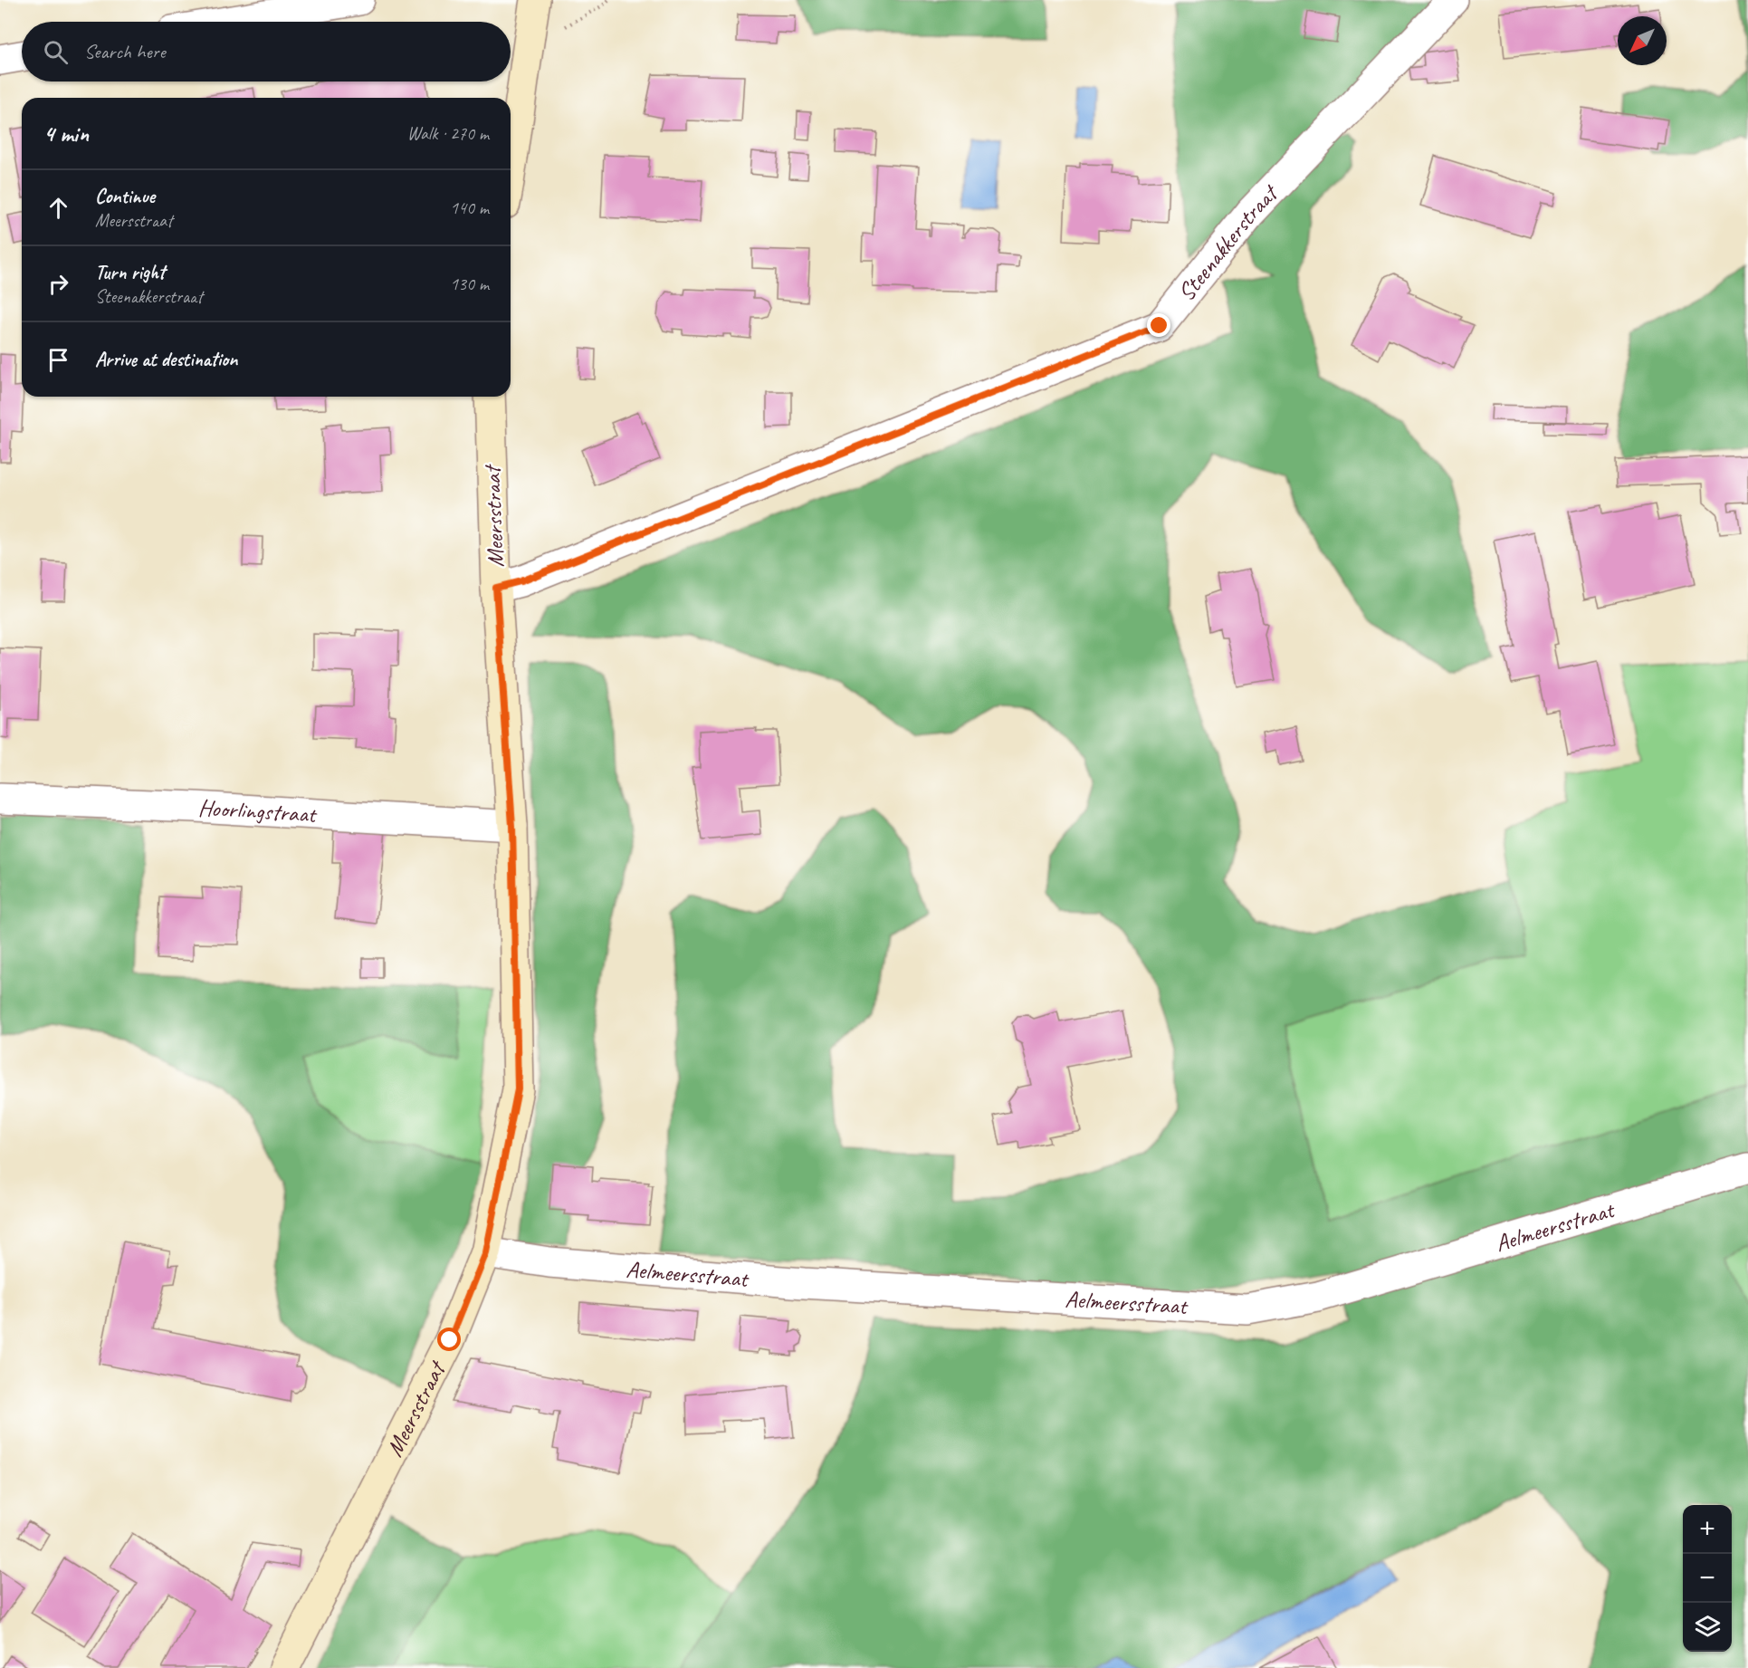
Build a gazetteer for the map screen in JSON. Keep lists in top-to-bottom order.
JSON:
{
  "streets": {
    "main road": ["Meersstraat"],
    "street": ["Steenakkerstraat", "Hoorlingstraat", "Aelmeersstraat"]
  },
  "crossings": [
    ["Steenakkerstraat", "Meersstraat"],
    ["Meersstraat", "Hoorlingstraat"],
    ["Meersstraat", "Aelmeersstraat"]
  ],
  "north": "bottom left",
  "page": {
    "search": "Search here",
    "heading": ["4 min", "Walk · 270 m"],
    "list": [
      ["Continue", "Meersstraat", "140 m"],
      ["Turn right", "Steenakkerstraat", "130 m"],
      "Arrive at destination"
    ],
    "map_buttons": ["+", "−"]
  }
}
